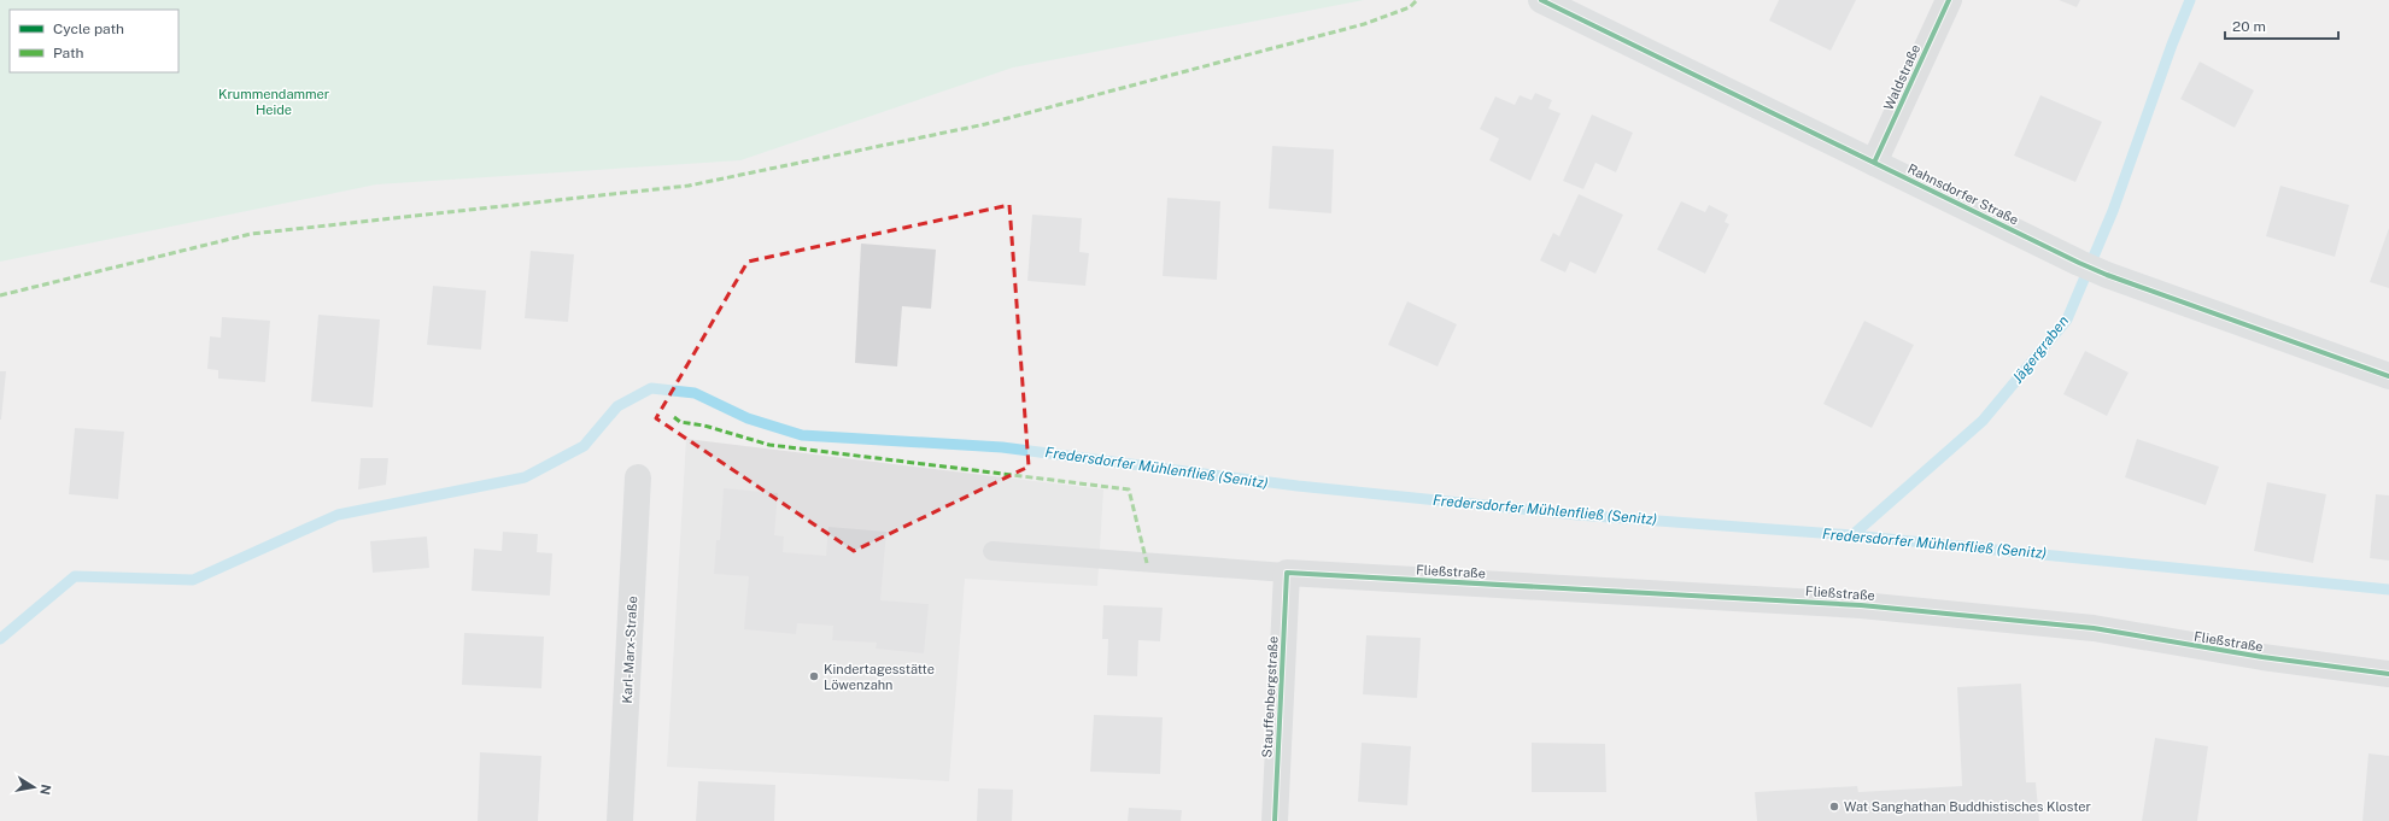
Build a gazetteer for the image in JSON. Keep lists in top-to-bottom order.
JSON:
{
  "streets": {
    "street": [
      "Waldstraße",
      "Rahnsdorfer Straße",
      "Fließstraße",
      "Karl-Marx-Straße",
      "Stauffenbergstraße"
    ]
  },
  "crossings": [
    ["Waldstraße", "Rahnsdorfer Straße"],
    ["Fließstraße", "Stauffenbergstraße"]
  ],
  "water": ["Jägergraben", "Fredersdorfer Mühlenfließ (Senitz)"],
  "parks": ["Krummendammer Heide"],
  "places": ["Kindertagesstätte Löwenzahn", "Wat Sanghathan Buddhistisches Kloster"],
  "legend": ["Cycle path", "Path"],
  "scale_bar": "20 m",
  "north": "right"
}
